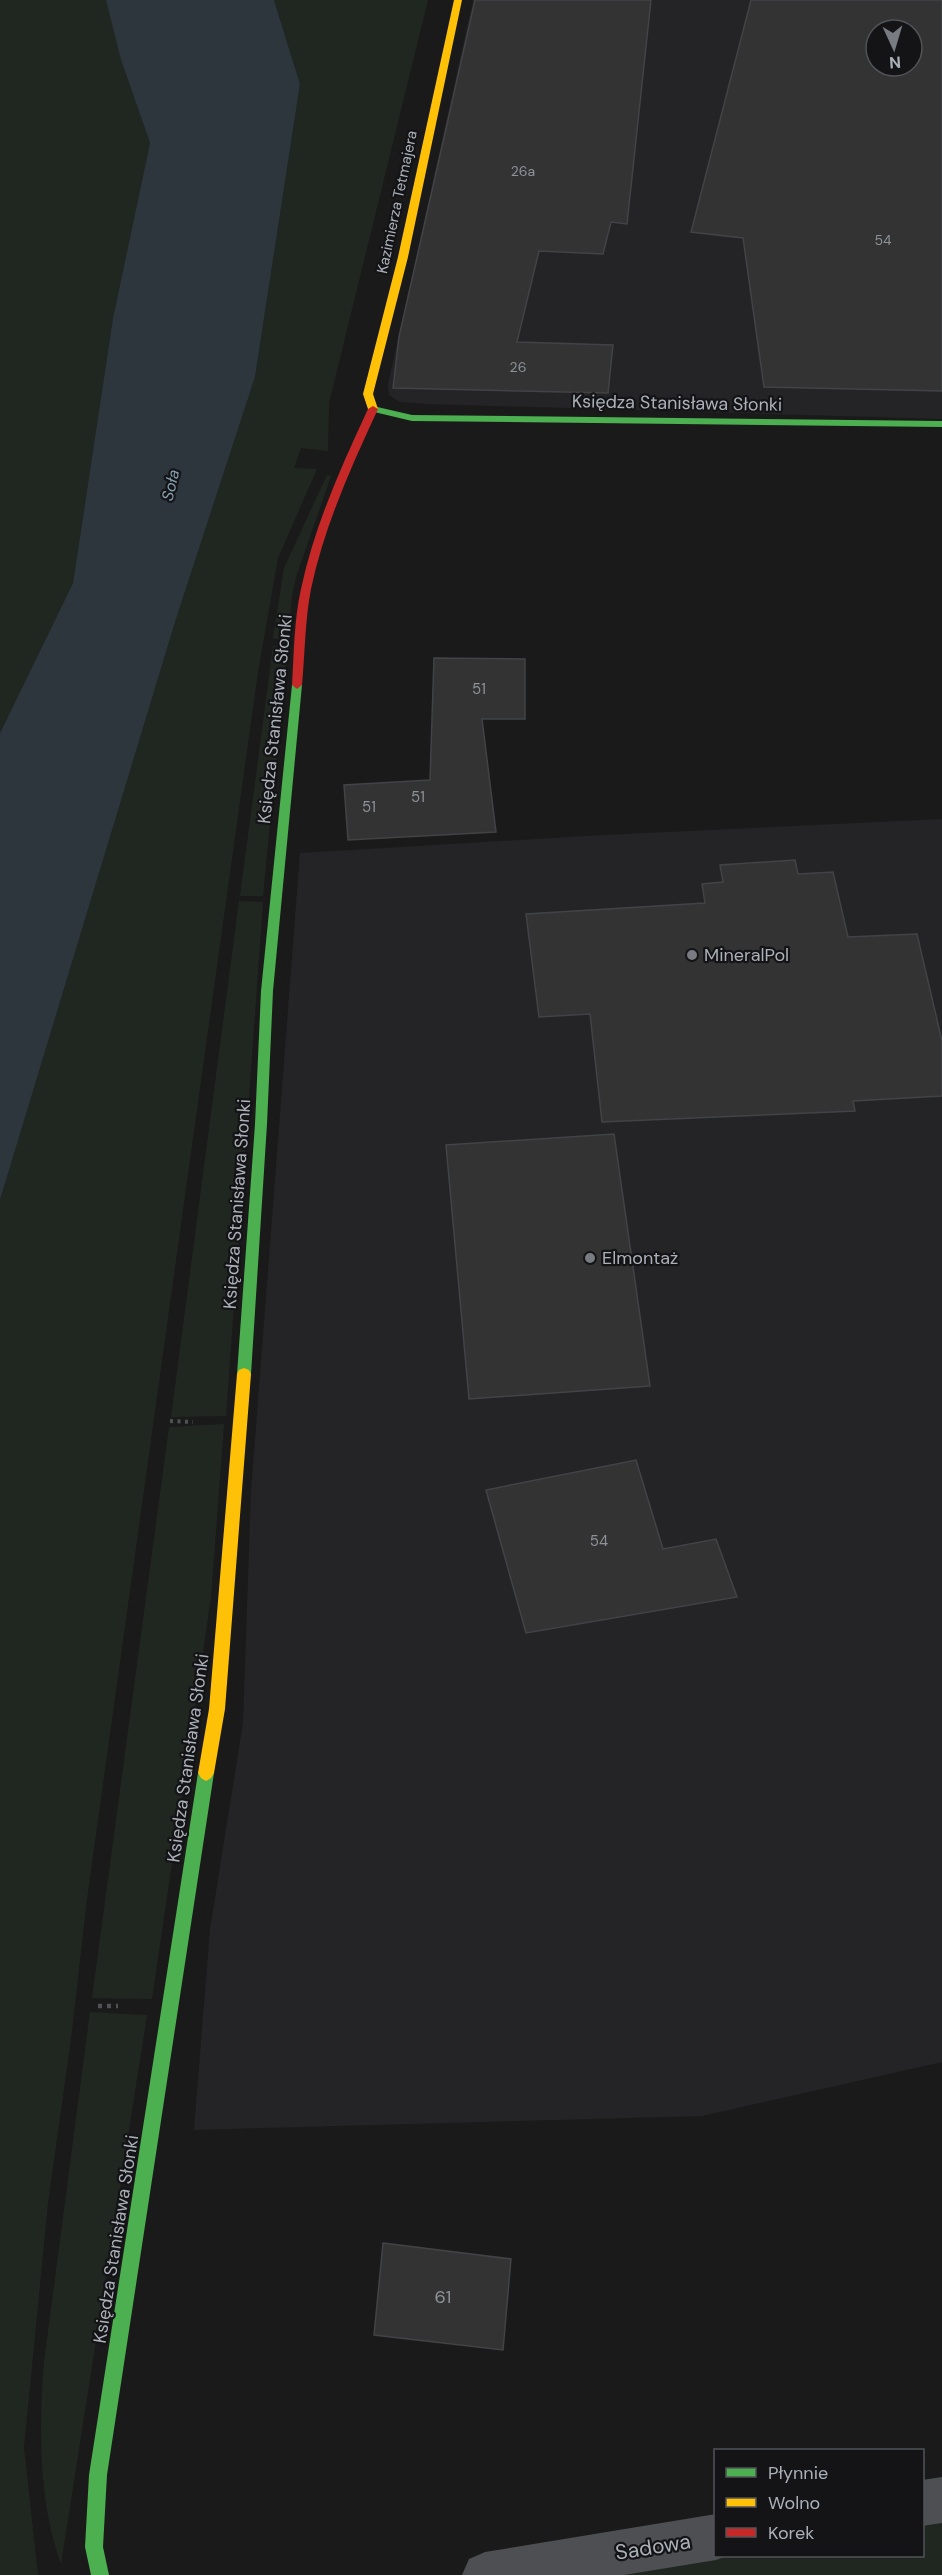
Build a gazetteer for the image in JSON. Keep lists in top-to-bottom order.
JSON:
{
  "streets": {
    "street": ["Kazimierza Tetmajera", "Księdza Stanisława Słonki", "Sadowa"]
  },
  "crossings": [
    ["Kazimierza Tetmajera", "Księdza Stanisława Słonki"]
  ],
  "water": ["Soła"],
  "places": ["MineralPol", "Elmontaż"],
  "house_numbers": [
    "26a",
    "54",
    "26",
    "51",
    "51",
    "51",
    "54",
    "61"
  ],
  "legend": ["Płynnie", "Wolno", "Korek"],
  "north": "bottom"
}
